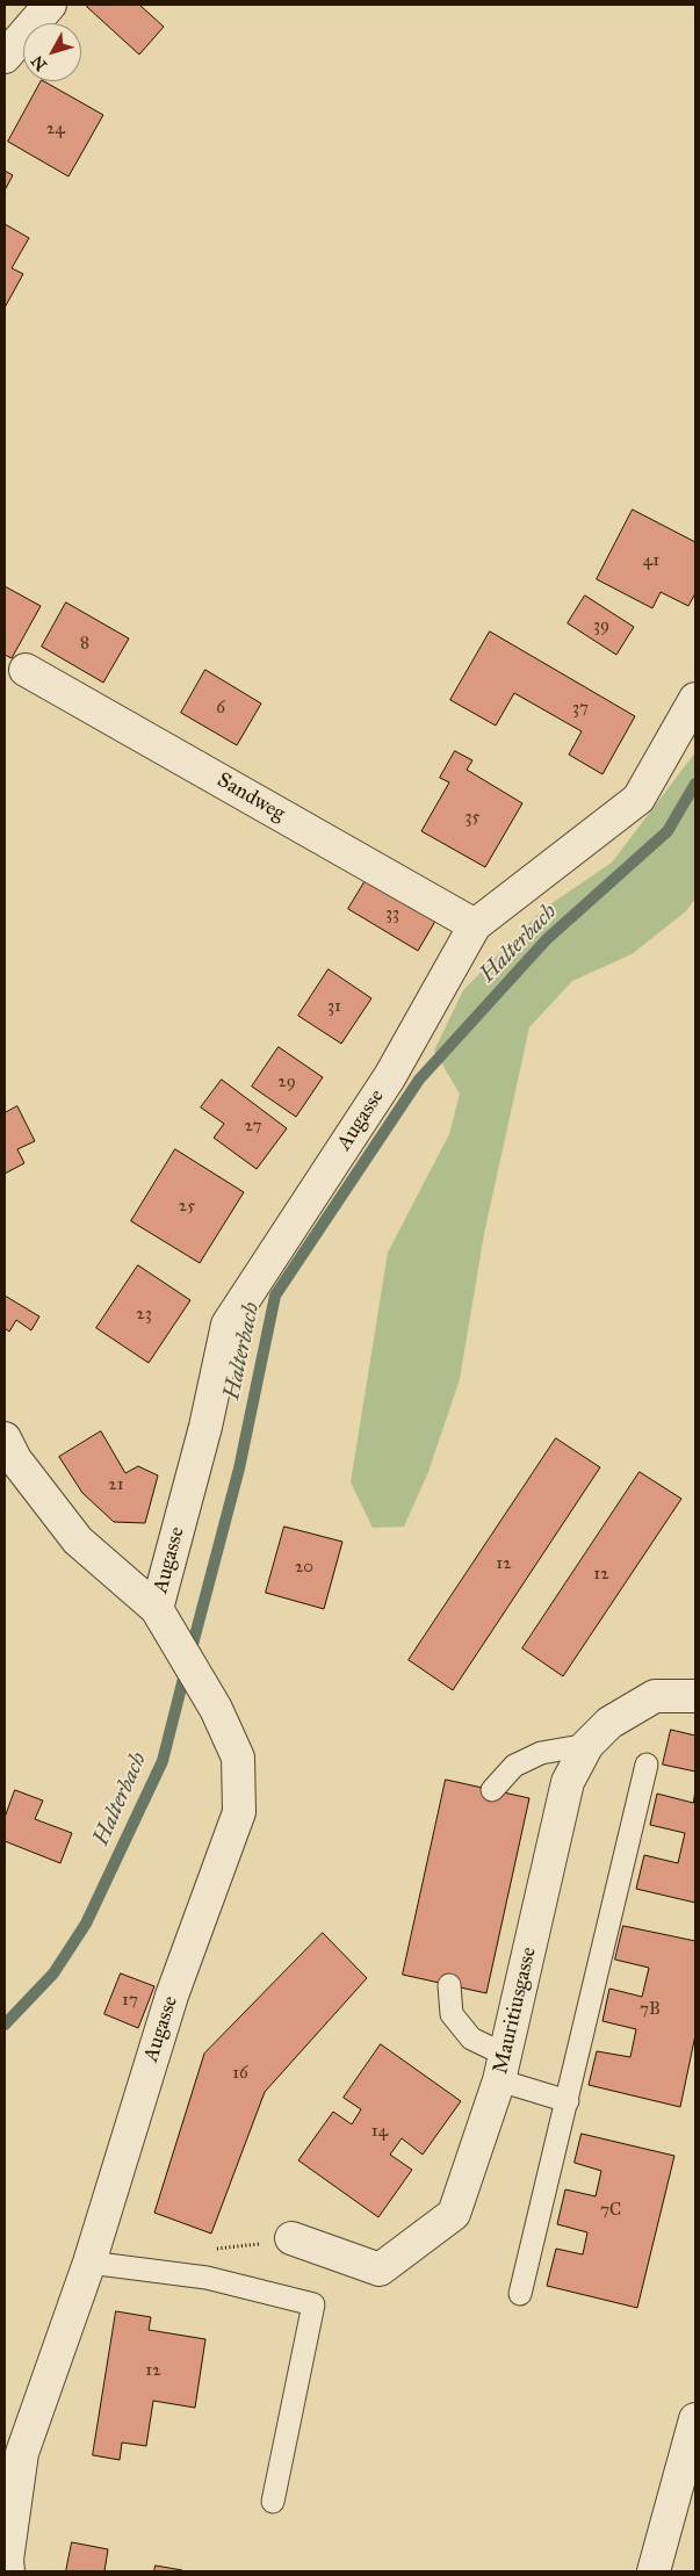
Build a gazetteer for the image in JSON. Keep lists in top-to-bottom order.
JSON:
{
  "streets": {
    "street": ["Sandweg", "Augasse", "Mauritiusgasse"]
  },
  "crossings": [
    ["Sandweg", "Augasse"]
  ],
  "water": ["Halterbach"],
  "house_numbers": [
    "24",
    "41",
    "39",
    "8",
    "6",
    "37",
    "35",
    "33",
    "31",
    "29",
    "27",
    "25",
    "23",
    "21",
    "12",
    "20",
    "12",
    "17",
    "7B",
    "16",
    "14",
    "7C",
    "12"
  ],
  "north": "bottom left"
}
